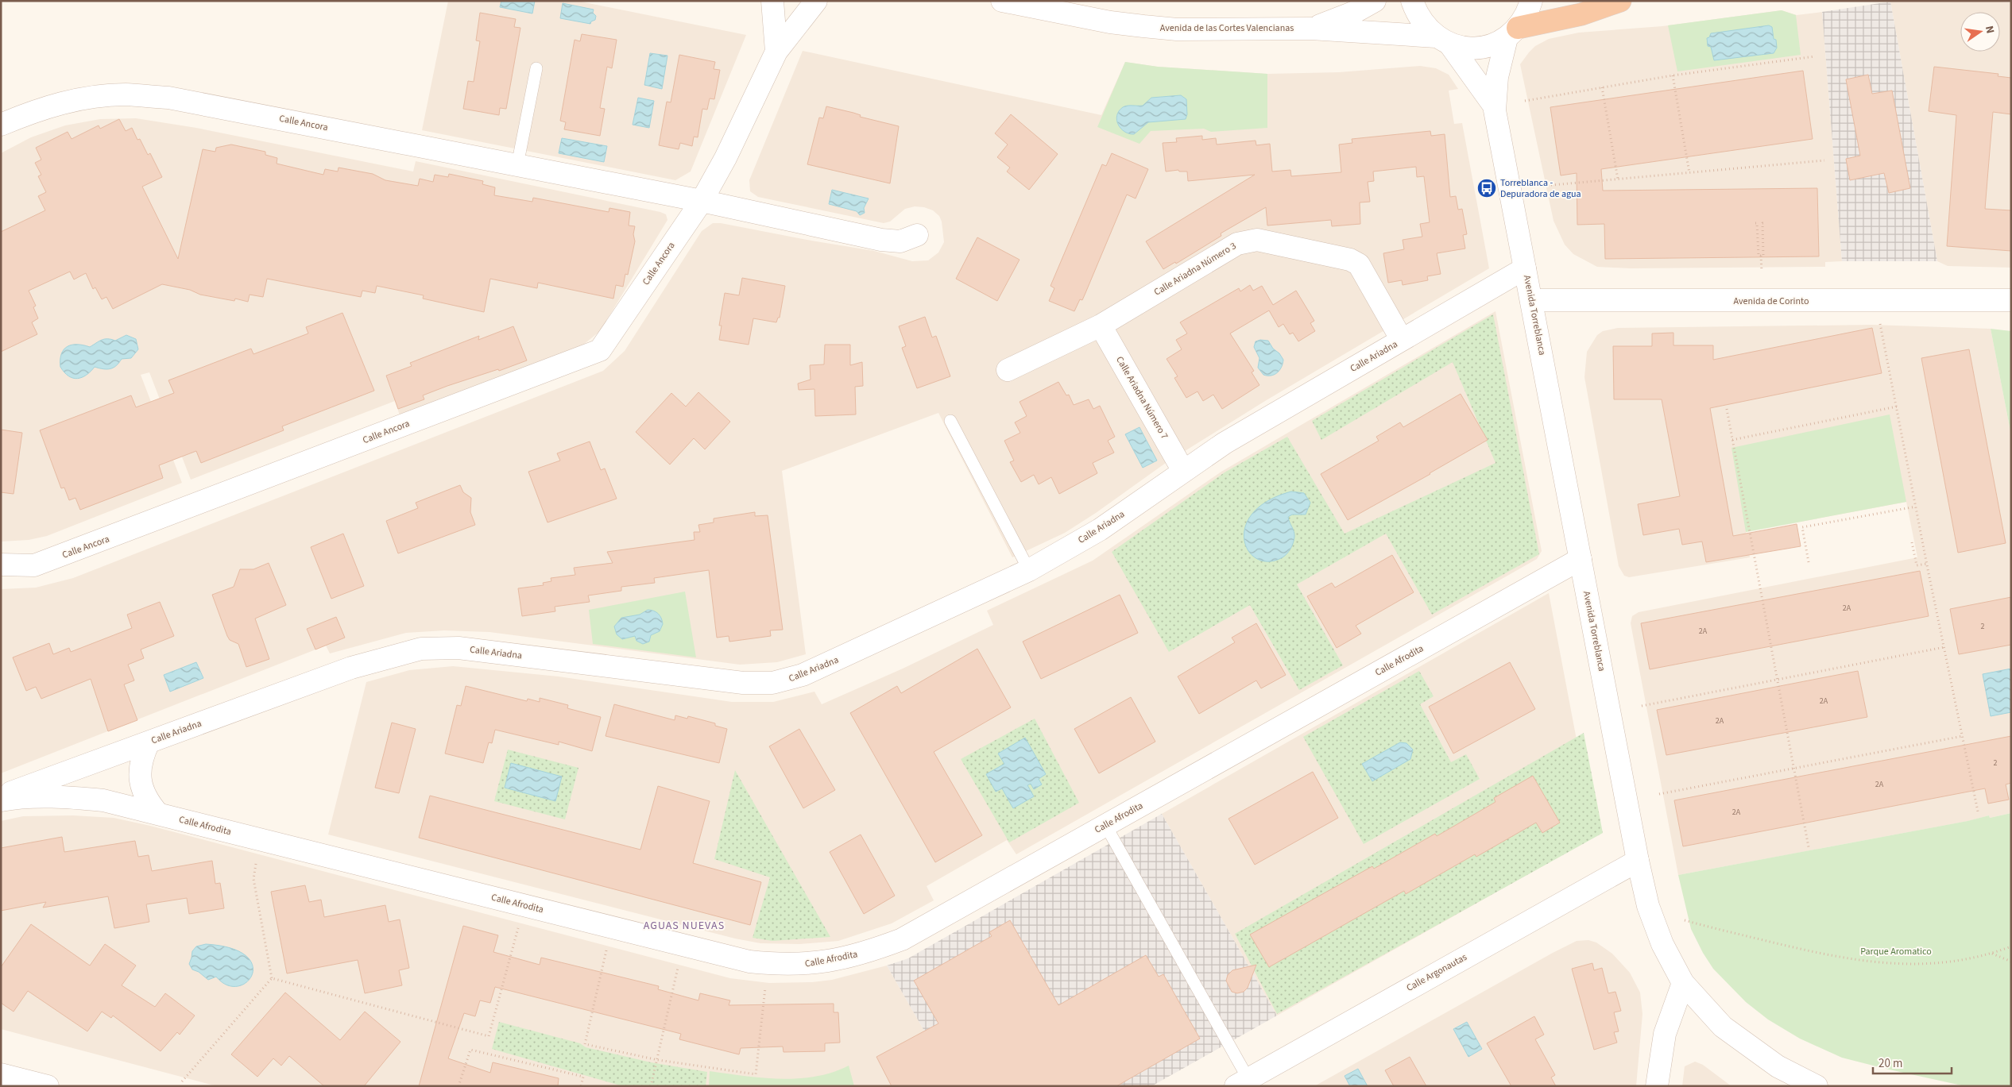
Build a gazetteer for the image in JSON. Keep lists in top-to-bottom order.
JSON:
{
  "streets": {
    "street": [
      "Avenida de las Cortes Valencianas",
      "Calle Ancora",
      "Calle Ariadna Número 3",
      "Avenida de Corinto",
      "Avenida Torreblanca",
      "Calle Ariadna",
      "Calle Ariadna Número 7",
      "Calle Afrodita",
      "Calle Argonautas"
    ]
  },
  "crossings": [
    ["Calle Ariadna Número 3", "Calle Ariadna"],
    ["Calle Ariadna Número 3", "Calle Ariadna Número 7"],
    ["Avenida de Corinto", "Avenida Torreblanca"],
    ["Avenida Torreblanca", "Calle Ariadna"],
    ["Avenida Torreblanca", "Calle Afrodita"],
    ["Avenida Torreblanca", "Calle Argonautas"],
    ["Calle Ariadna", "Calle Ariadna Número 7"]
  ],
  "districts": ["AGUAS NUEVAS"],
  "parks": ["Parque Aromatico"],
  "places": {
    "bus stop": ["Torreblanca - Depuradora de agua"]
  },
  "house_numbers": [
    "2A",
    "2",
    "2A",
    "2A",
    "2A",
    "2",
    "2A",
    "2A"
  ],
  "scale_bar": "20 m",
  "north": "right"
}
